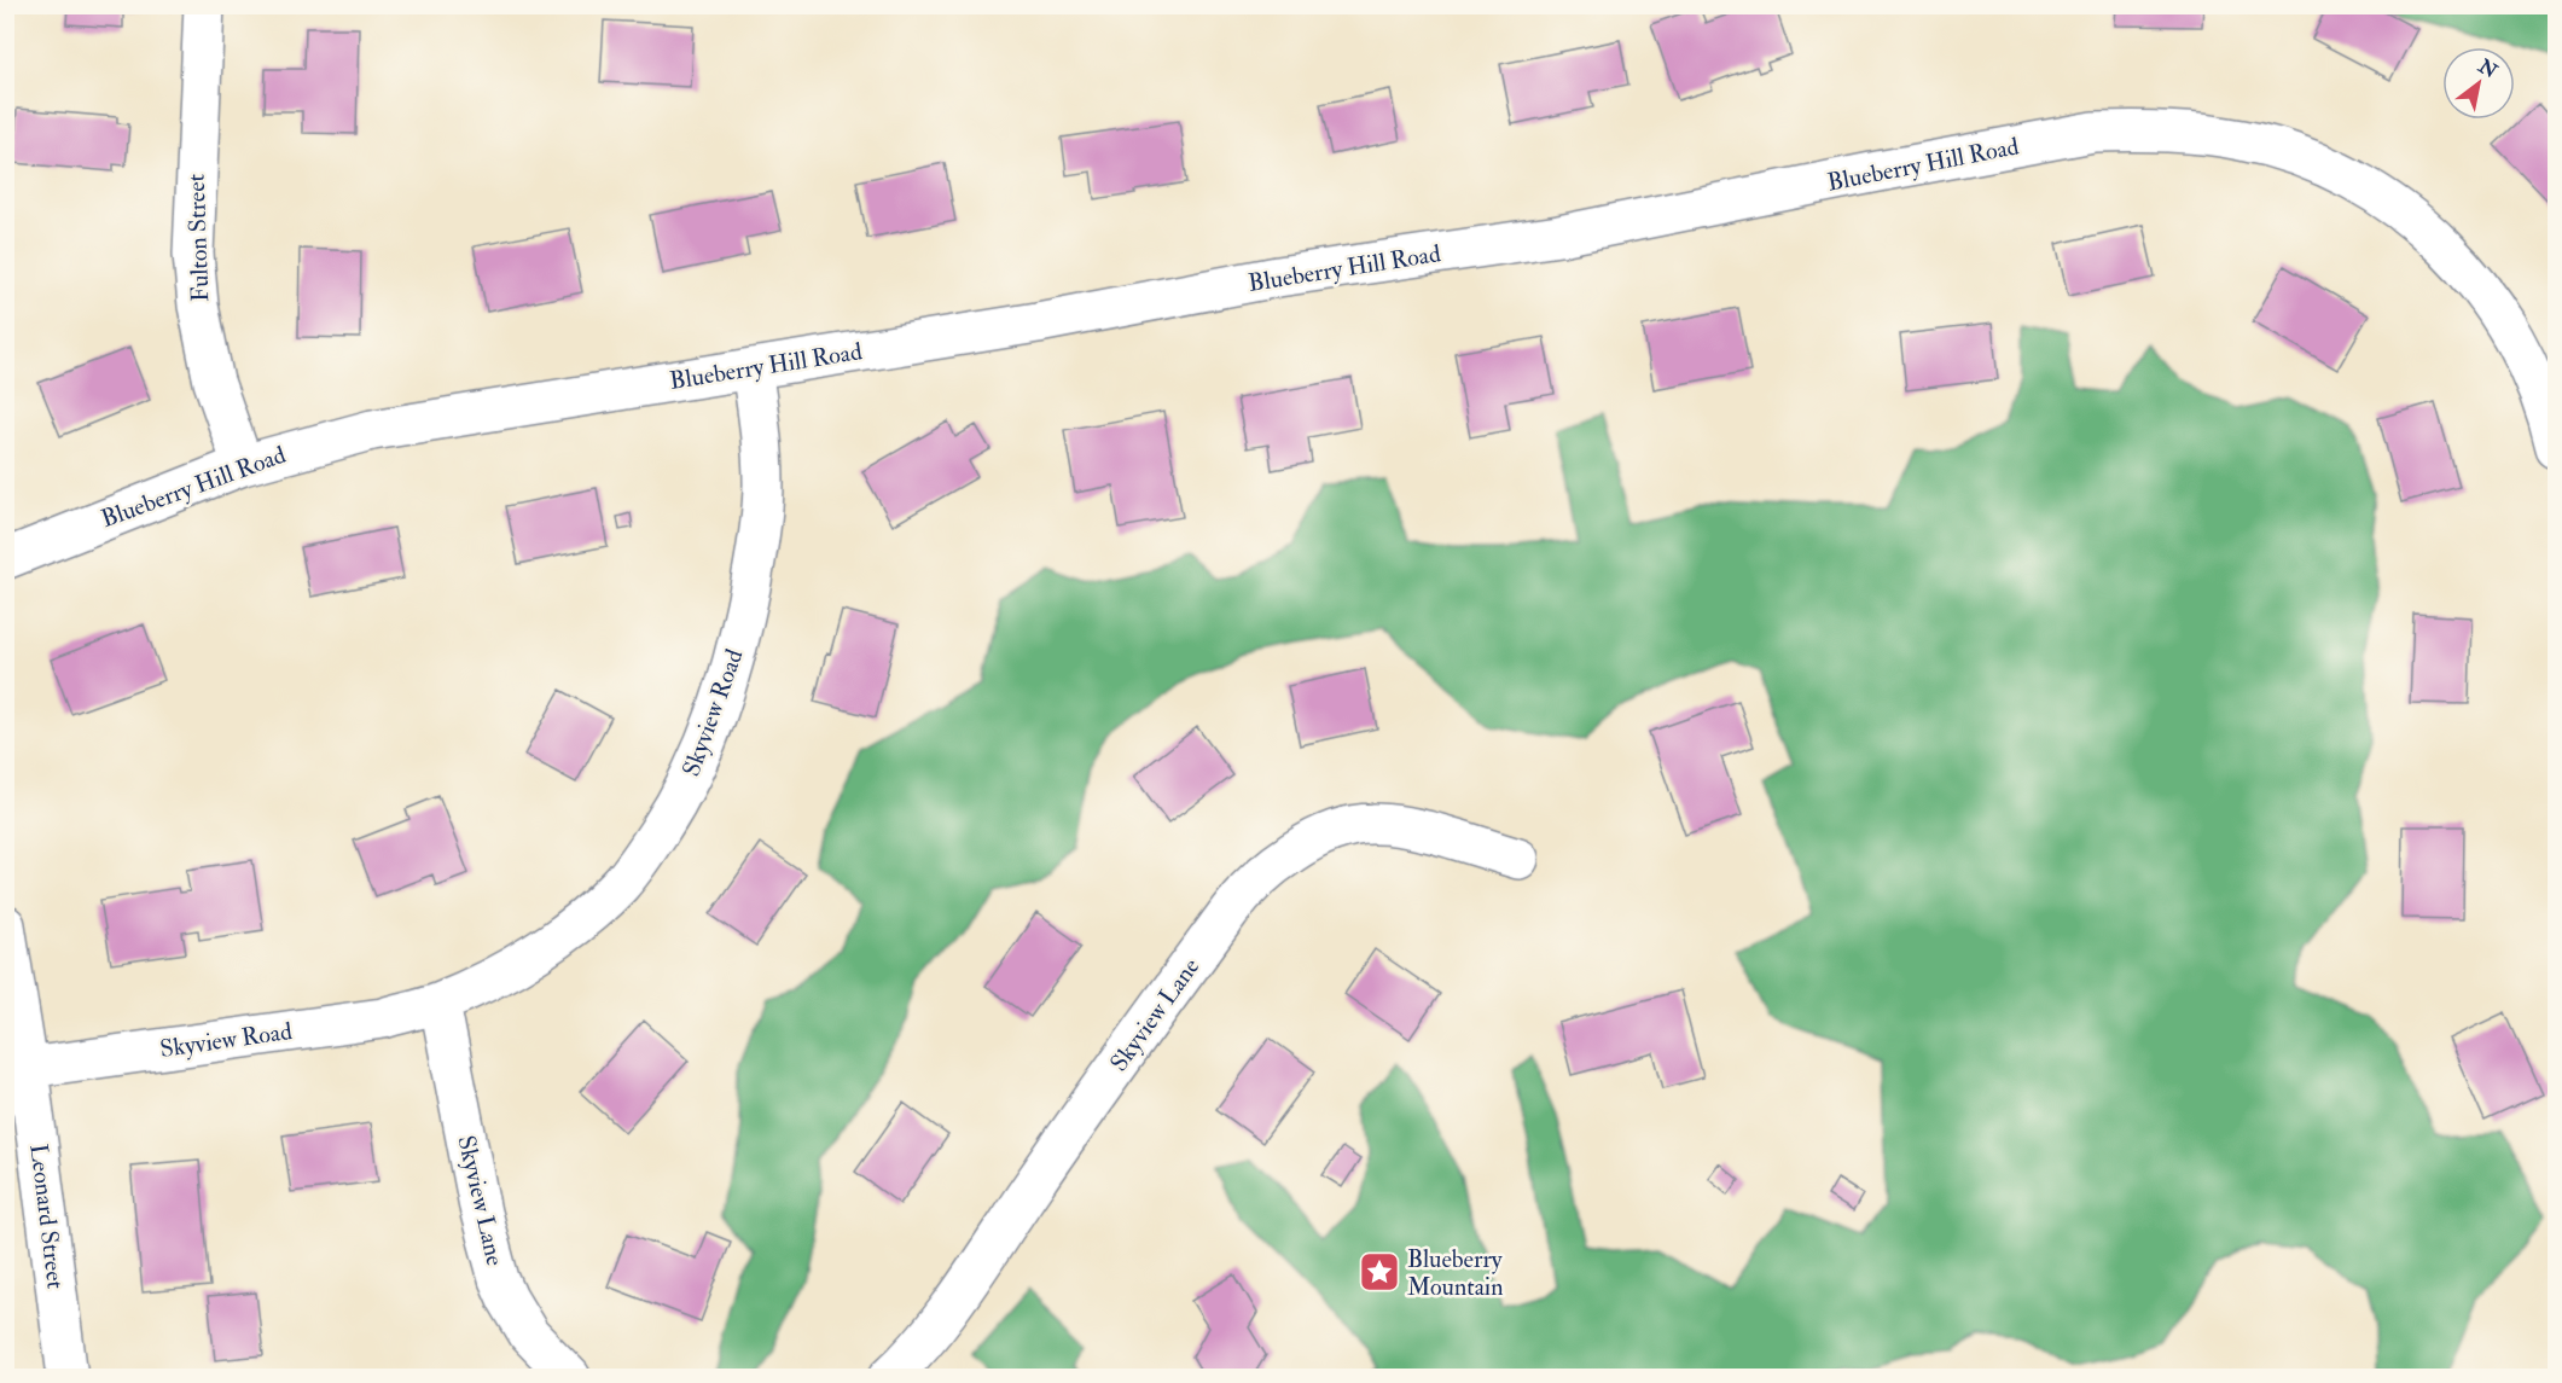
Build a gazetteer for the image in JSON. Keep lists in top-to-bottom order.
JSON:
{
  "streets": {
    "street": [
      "Blueberry Hill Road",
      "Fulton Street",
      "Skyview Road",
      "Skyview Lane",
      "Leonard Street"
    ]
  },
  "crossings": [
    ["Blueberry Hill Road", "Fulton Street"],
    ["Blueberry Hill Road", "Skyview Road"],
    ["Skyview Road", "Skyview Lane"],
    ["Skyview Road", "Leonard Street"]
  ],
  "places": {
    "place": ["Blueberry Mountain"]
  },
  "north": "top right"
}
